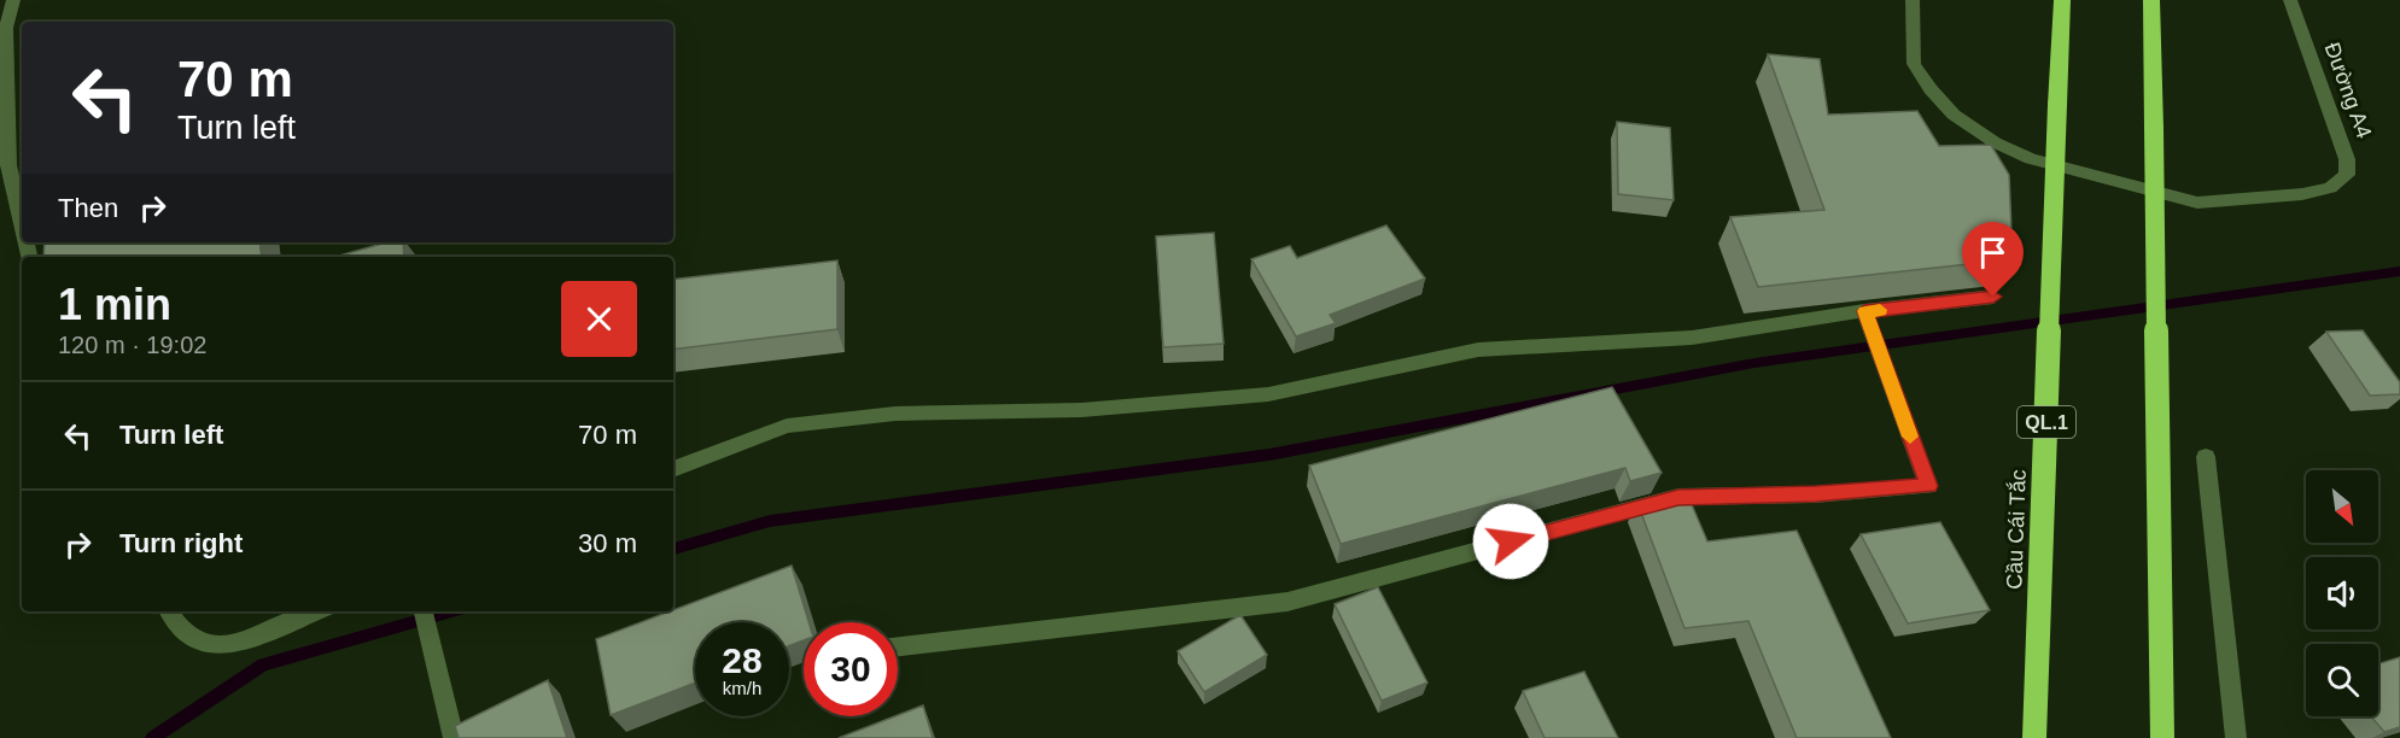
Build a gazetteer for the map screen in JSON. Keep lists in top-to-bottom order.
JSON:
{
  "streets": {
    "highway": ["QL.1", "Cầu Cái Tắc"],
    "street": ["Đường A4"]
  },
  "north": "bottom right",
  "page": {
    "turn": ["70 m", "Turn left"],
    "then": "Then",
    "heading": ["1 min", "120 m · 19:02"],
    "list": [
      {
        "name": "Turn left",
        "value": "70 m"
      },
      {
        "name": "Turn right",
        "value": "30 m"
      }
    ],
    "speed": "28 km/h",
    "limit": "30"
  }
}
